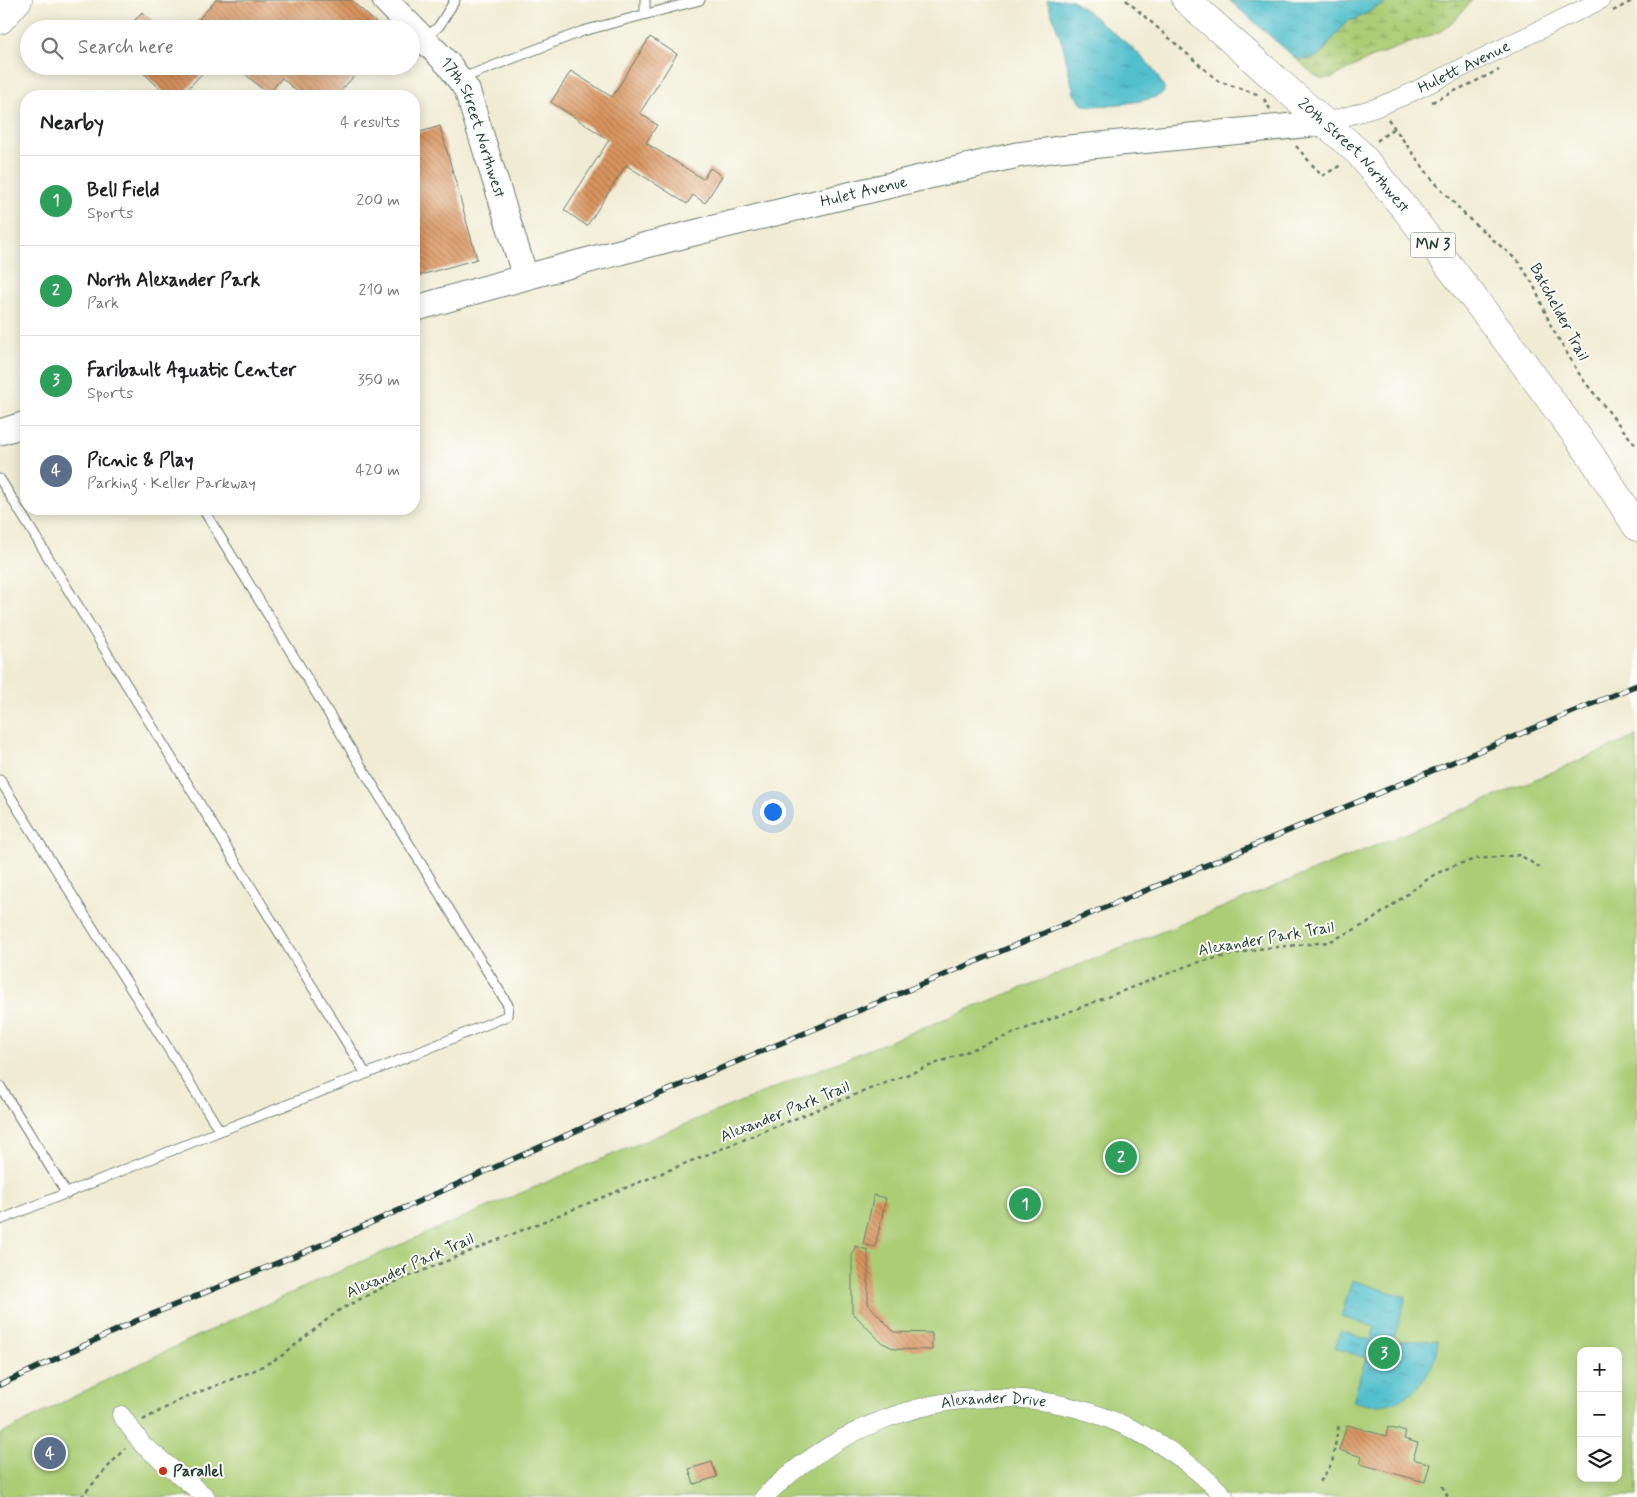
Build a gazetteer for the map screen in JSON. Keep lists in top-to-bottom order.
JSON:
{
  "streets": {
    "highway": ["20th Street Northwest", "MN 3"],
    "street": [
      "Hulett Avenue",
      "17th Street Northwest",
      "Hulet Avenue",
      "Alexander Drive"
    ],
    "path": ["Batchelder Trail", "Alexander Park Trail"]
  },
  "crossings": [
    ["Hulett Avenue", "20th Street Northwest"],
    ["Hulett Avenue", "Hulet Avenue"],
    ["17th Street Northwest", "Hulet Avenue"],
    ["20th Street Northwest", "Hulet Avenue"]
  ],
  "places": ["Parallel"],
  "page": {
    "search": "Search here",
    "heading": ["Nearby", "4 results"],
    "list": [
      {
        "mark": "1",
        "name": "Bell Field",
        "note": "Sports",
        "value": "200 m"
      },
      {
        "mark": "2",
        "name": "North Alexander Park",
        "note": "Park",
        "value": "210 m"
      },
      {
        "mark": "3",
        "name": "Faribault Aquatic Center",
        "note": "Sports",
        "value": "350 m"
      },
      {
        "mark": "4",
        "name": "Picnic & Play",
        "note": "Parking · Keller Parkway",
        "value": "420 m"
      }
    ],
    "pins": [
      "2",
      "1",
      "3",
      "4"
    ],
    "map_buttons": ["+", "−"]
  }
}
